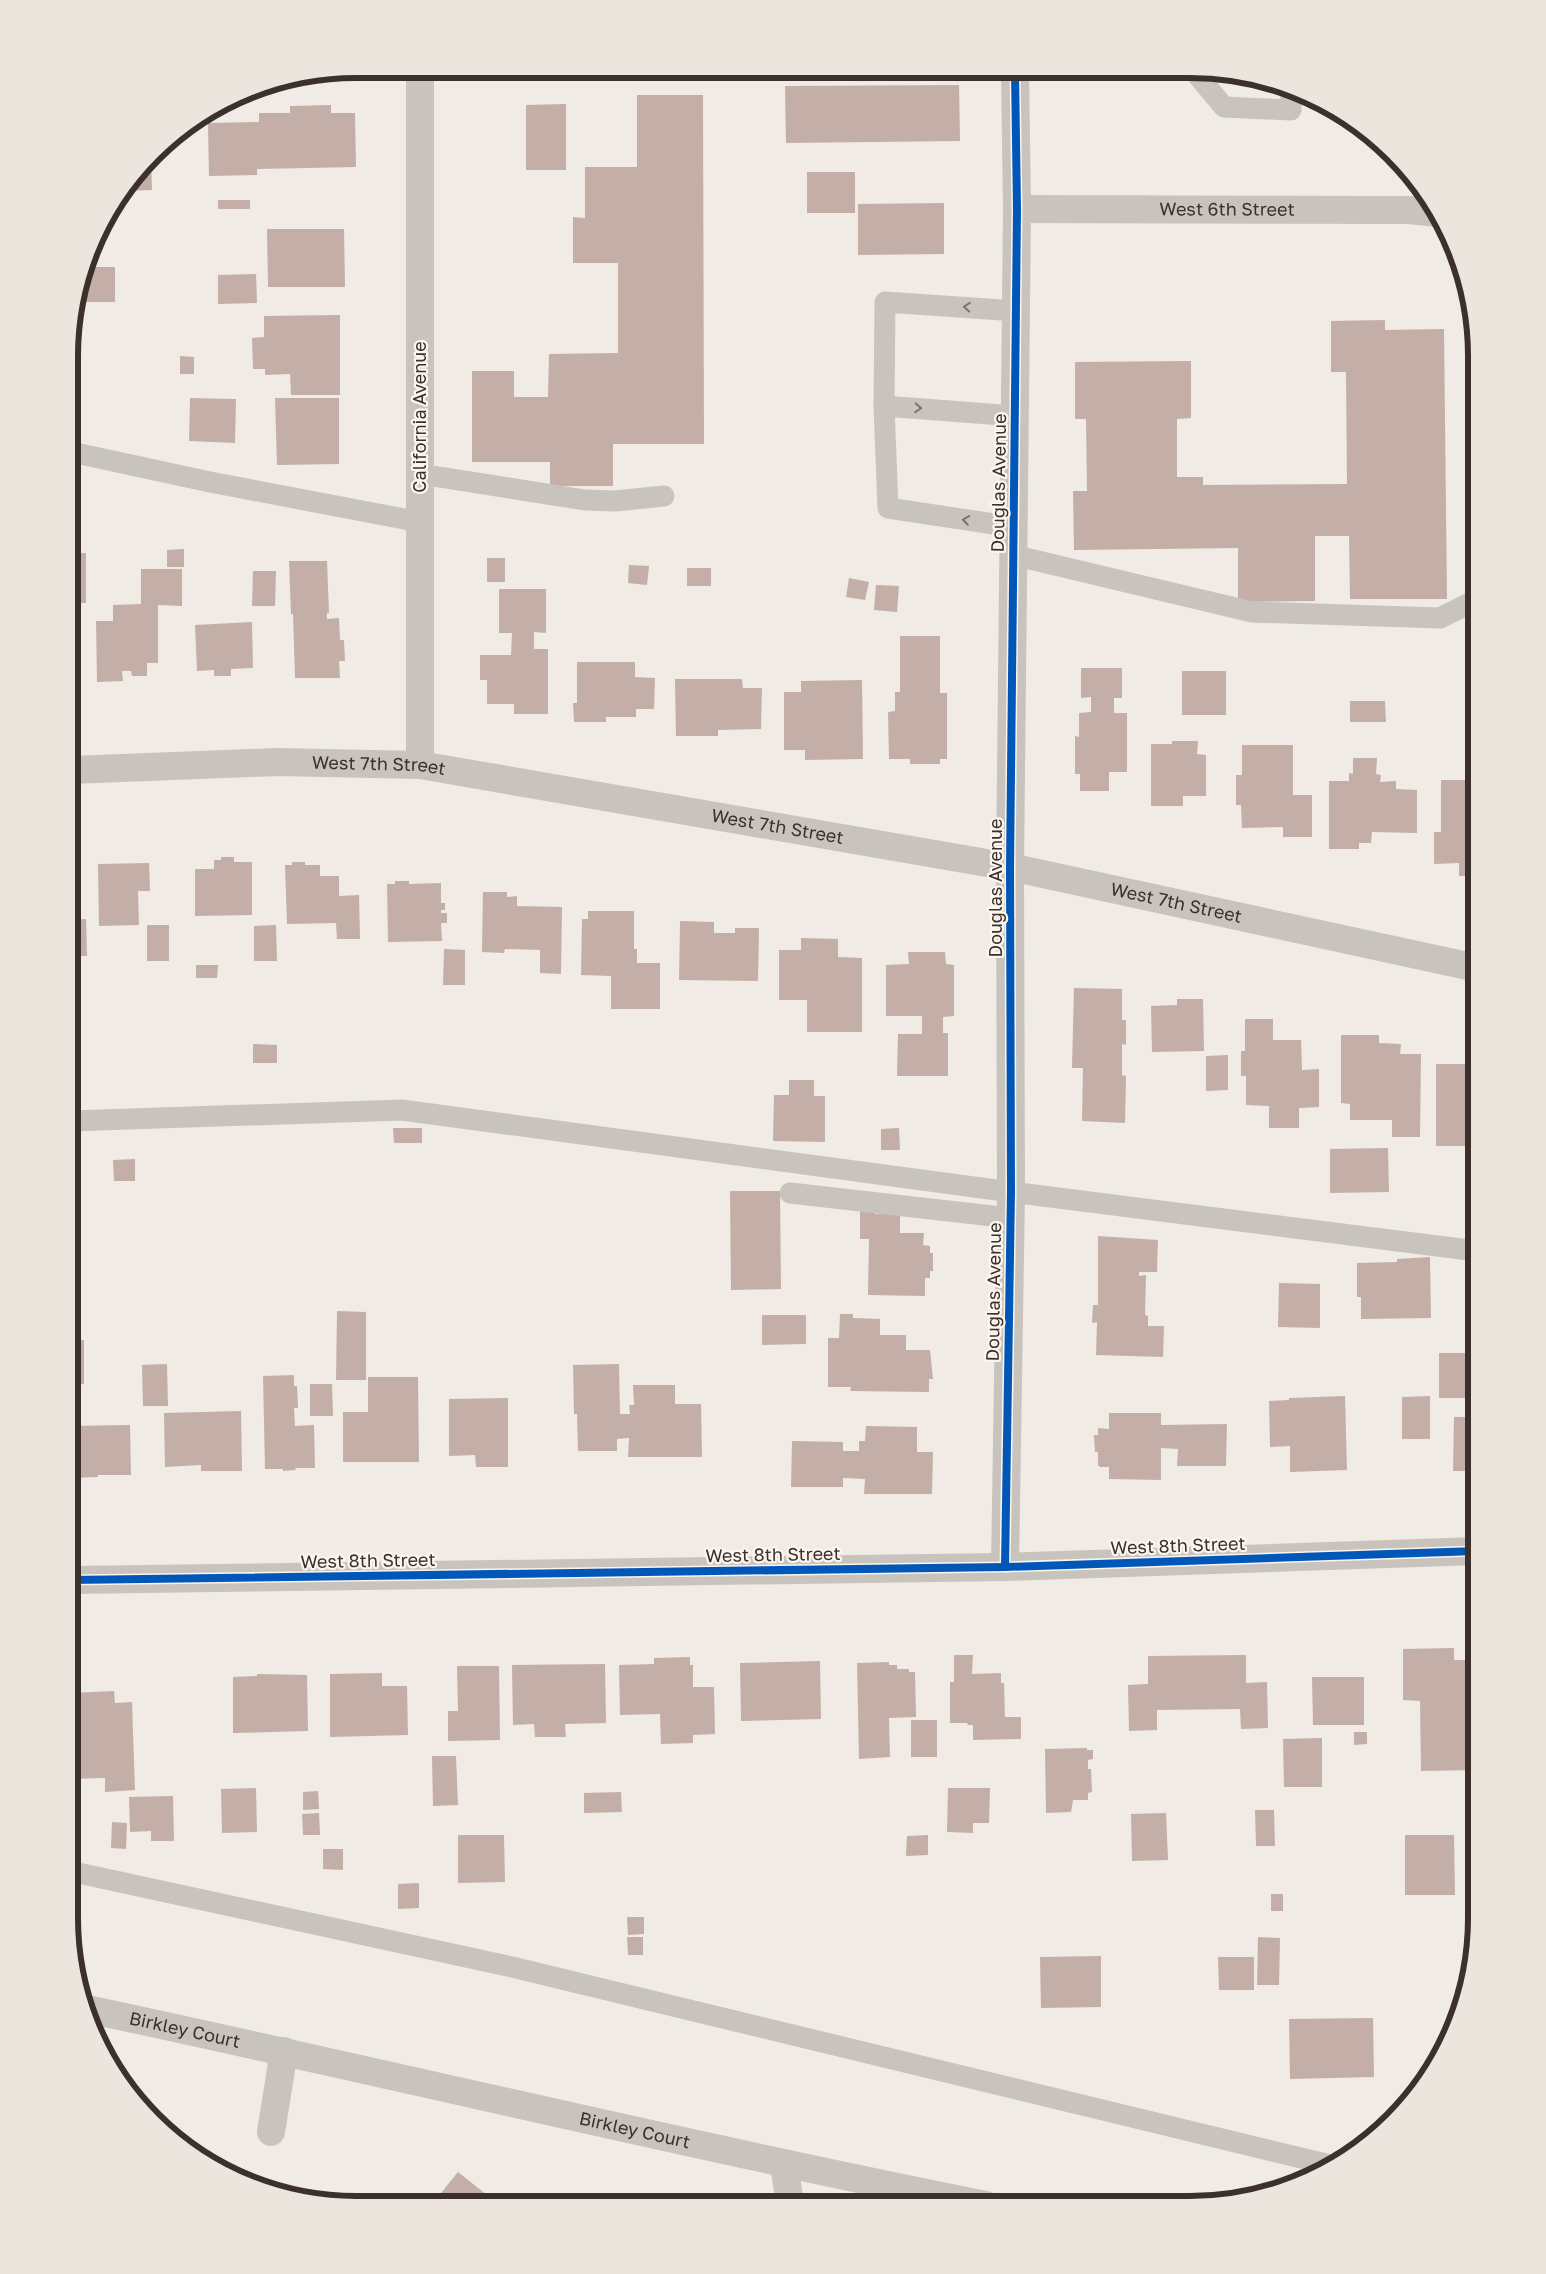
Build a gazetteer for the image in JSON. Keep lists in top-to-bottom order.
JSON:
{
  "streets": {
    "street": [
      "West 6th Street",
      "California Avenue",
      "Douglas Avenue",
      "West 7th Street",
      "West 8th Street",
      "Birkley Court"
    ]
  },
  "crossings": [
    ["West 6th Street", "Douglas Avenue"],
    ["California Avenue", "West 7th Street"],
    ["Douglas Avenue", "West 7th Street"],
    ["Douglas Avenue", "West 8th Street"]
  ]
}
